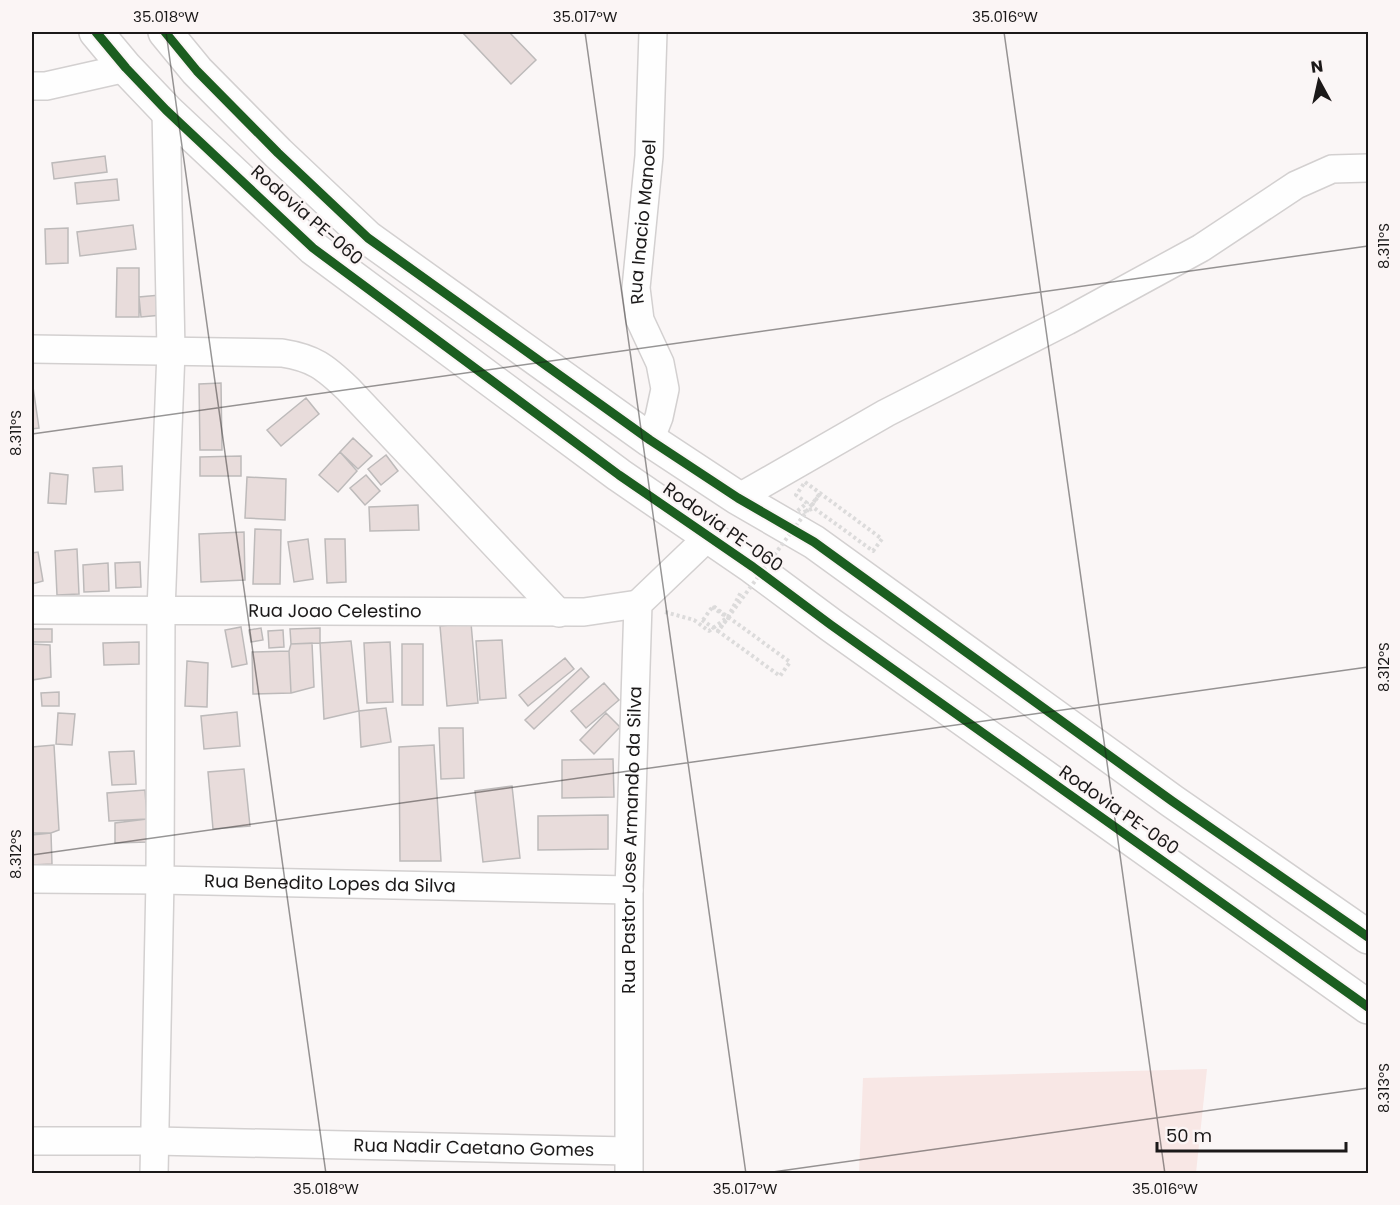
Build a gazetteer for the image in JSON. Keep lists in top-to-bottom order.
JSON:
{
  "streets": {
    "highway": ["Rodovia PE-060"],
    "street": [
      "Rua Inacio Manoel",
      "Rua Joao Celestino",
      "Rua Pastor Jose Armando da Silva",
      "Rua Benedito Lopes da Silva",
      "Rua Nadir Caetano Gomes"
    ]
  },
  "crossings": [
    ["Rodovia PE-060", "Rua Inacio Manoel"],
    ["Rua Joao Celestino", "Rua Pastor Jose Armando da Silva"],
    ["Rua Pastor Jose Armando da Silva", "Rua Benedito Lopes da Silva"],
    ["Rua Pastor Jose Armando da Silva", "Rua Nadir Caetano Gomes"]
  ],
  "scale_bar": "50 m",
  "north": "top",
  "coordinates": [
    "35.018°W",
    "35.017°W",
    "35.016°W",
    "8.311°S",
    "8.312°S",
    "8.313°S"
  ]
}
